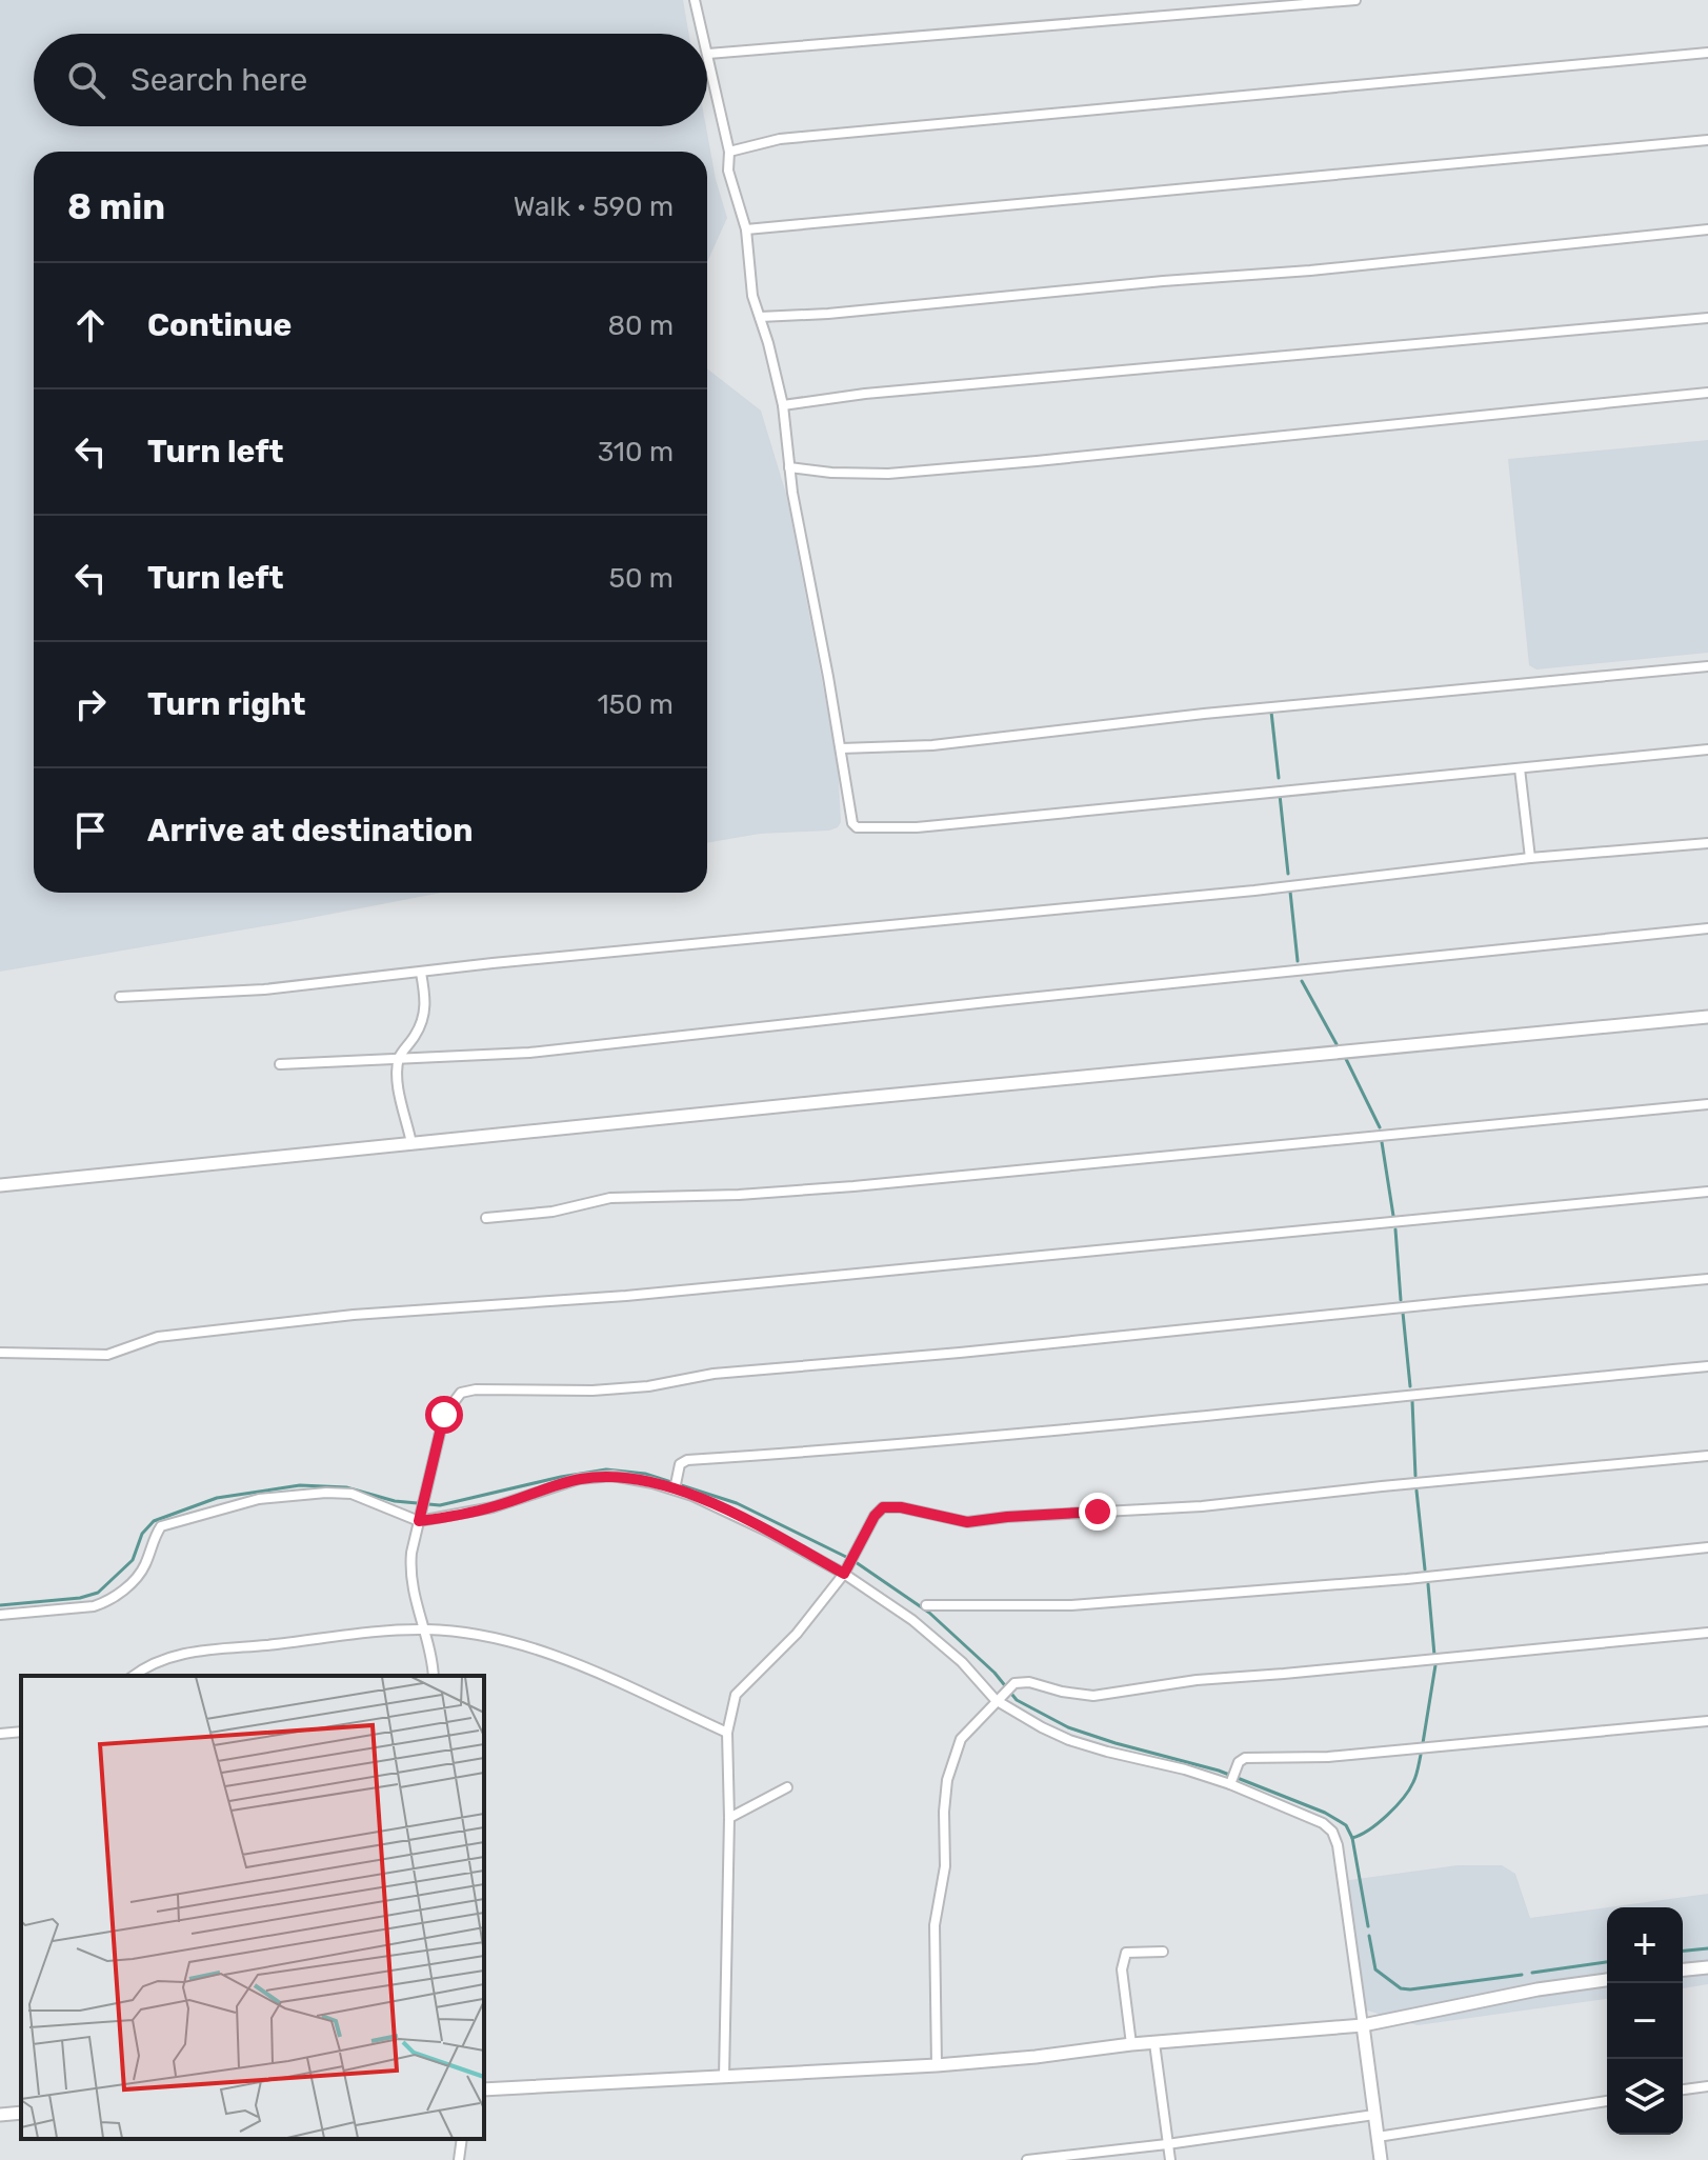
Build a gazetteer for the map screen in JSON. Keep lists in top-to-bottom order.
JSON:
{
  "page": {
    "search": "Search here",
    "heading": ["8 min", "Walk · 590 m"],
    "list": [
      ["Continue", "80 m"],
      ["Turn left", "310 m"],
      ["Turn left", "50 m"],
      ["Turn right", "150 m"],
      "Arrive at destination"
    ],
    "map_buttons": ["+", "−"]
  }
}
